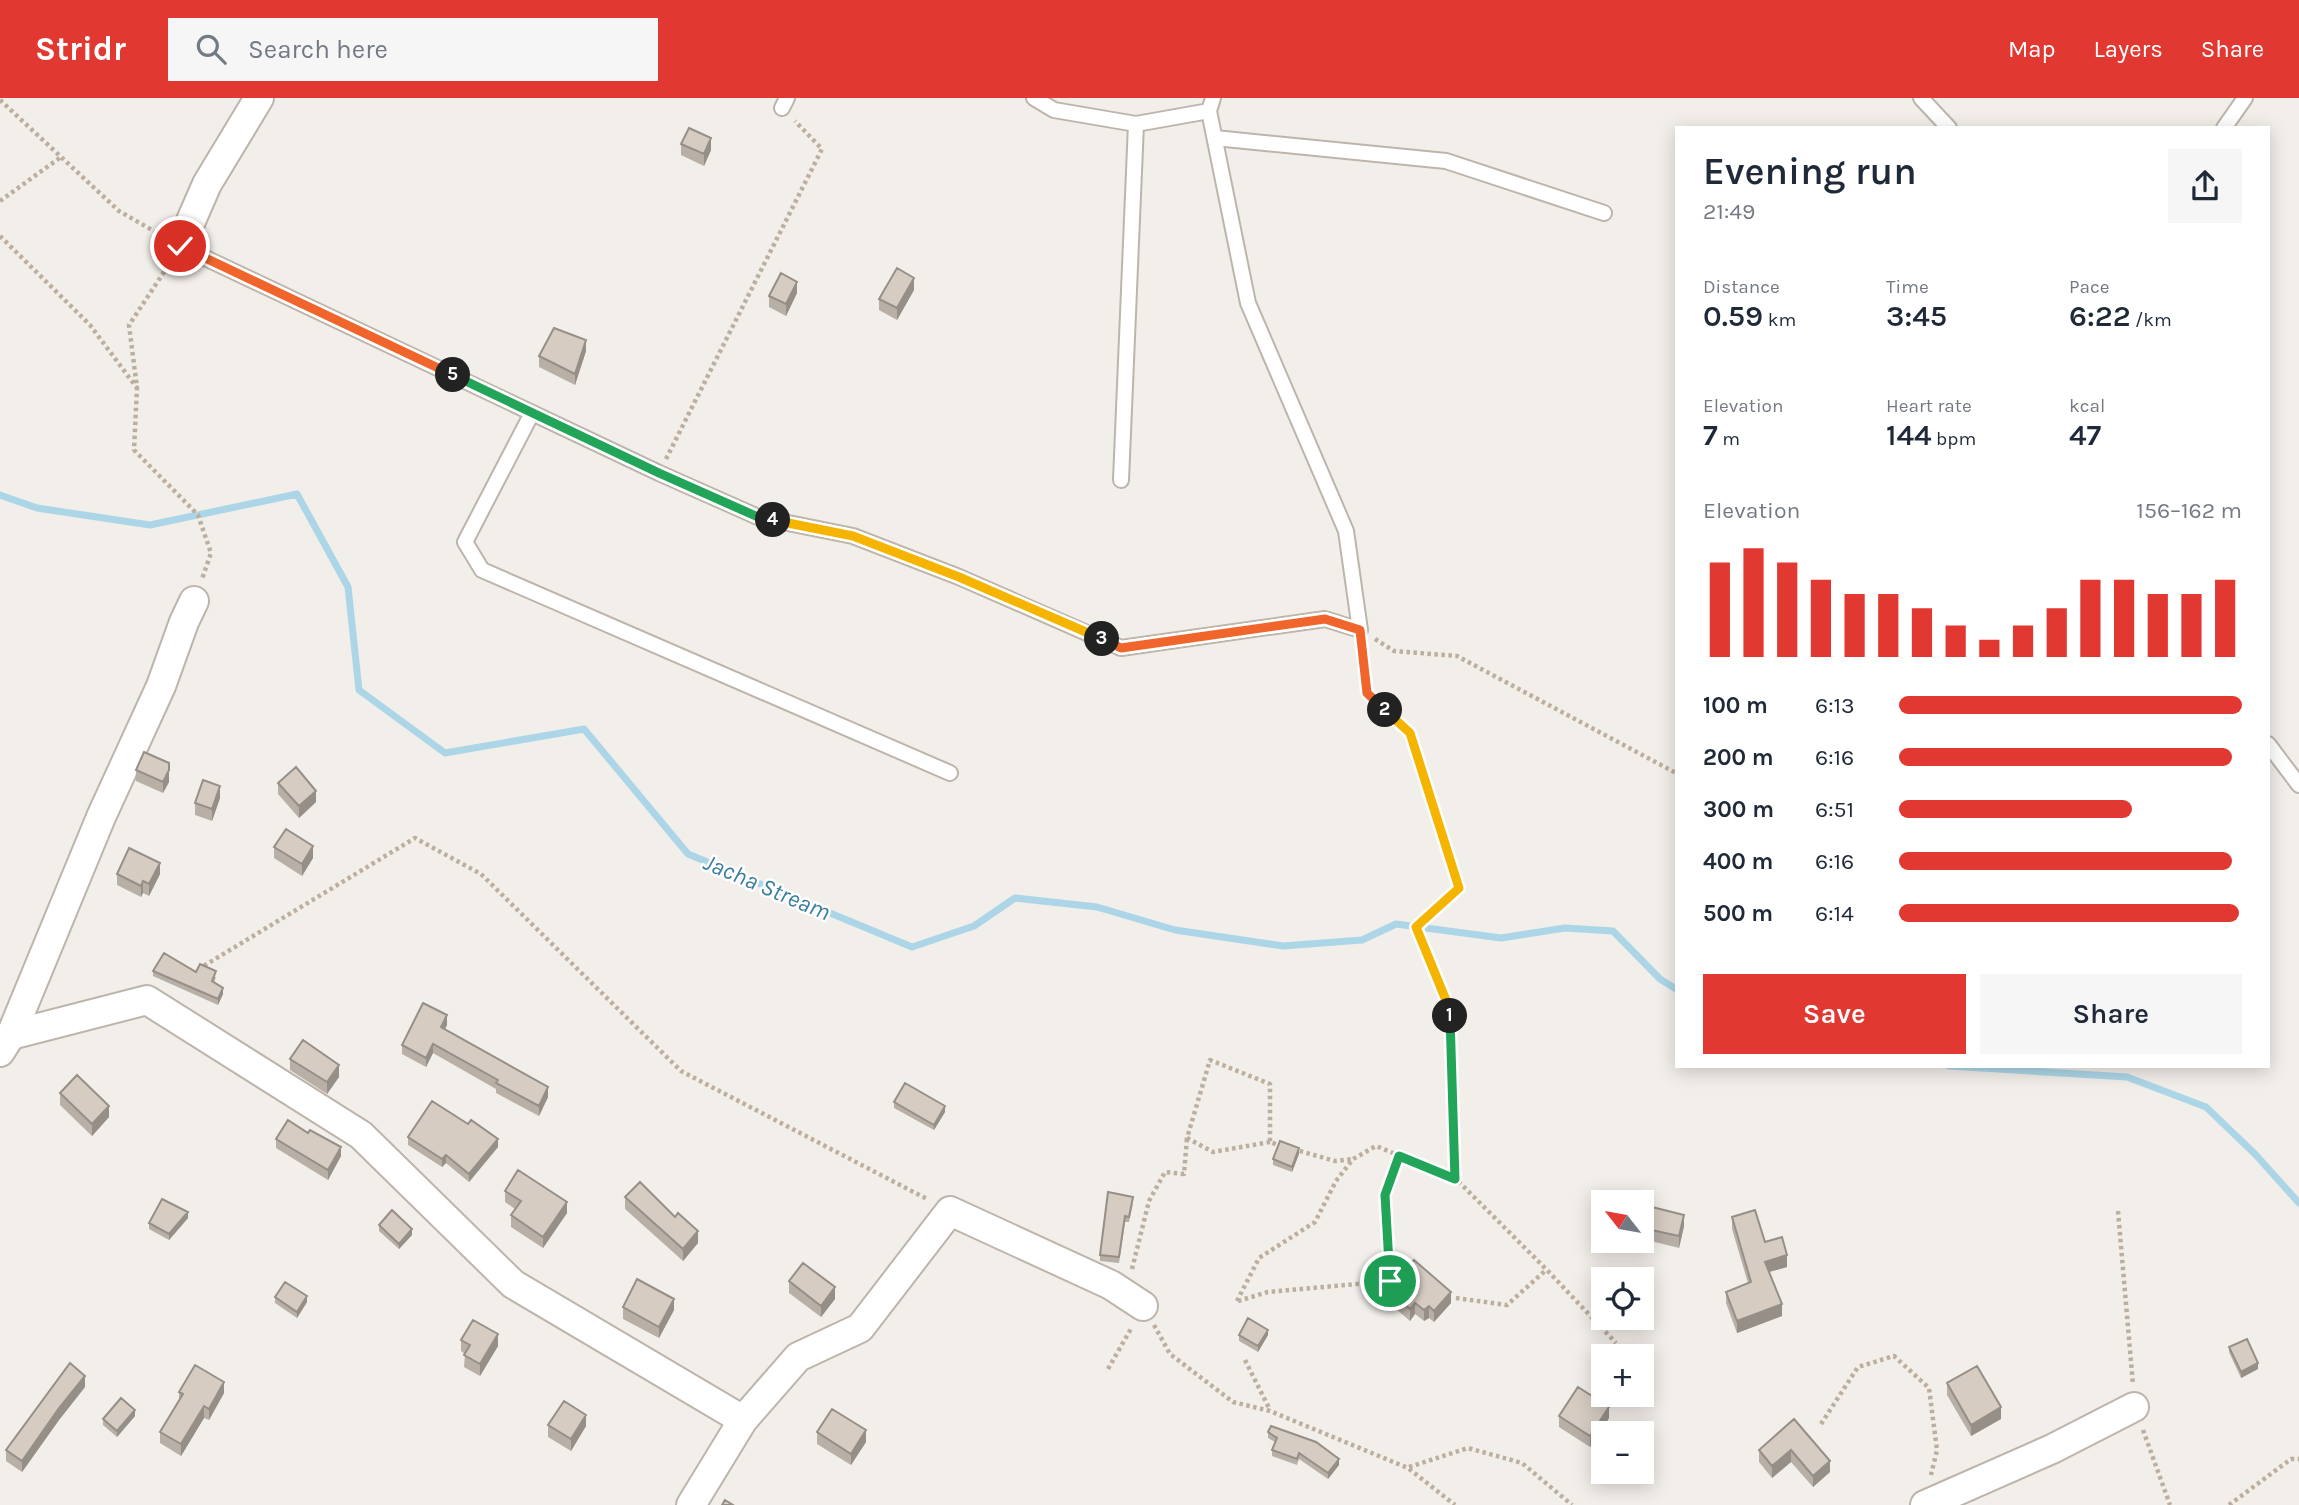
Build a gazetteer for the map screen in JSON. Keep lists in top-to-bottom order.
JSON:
{
  "water": ["Jacha Stream"],
  "north": "top left",
  "page": {
    "header": "Stridr",
    "search": "Search here",
    "nav": ["Map", "Layers", "Share"],
    "heading": ["Evening run", "21:49"],
    "stats": [
      ["Distance", "0.59 km"],
      ["Time", "3:45"],
      ["Pace", "6:22 /km"],
      ["Elevation", "7 m"],
      ["Heart rate", "144 bpm"],
      ["kcal", "47"]
    ],
    "pins": [
      "5",
      "4",
      "3",
      "2",
      "1"
    ],
    "chart": ["Elevation", "156–162 m"],
    "list": [
      {
        "name": "100 m",
        "note": "6:13"
      },
      {
        "name": "200 m",
        "note": "6:16"
      },
      {
        "name": "300 m",
        "note": "6:51"
      },
      {
        "name": "400 m",
        "note": "6:16"
      },
      {
        "name": "500 m",
        "note": "6:14"
      }
    ],
    "buttons": ["Save", "Share"],
    "map_buttons": ["+", "−"]
  }
}
